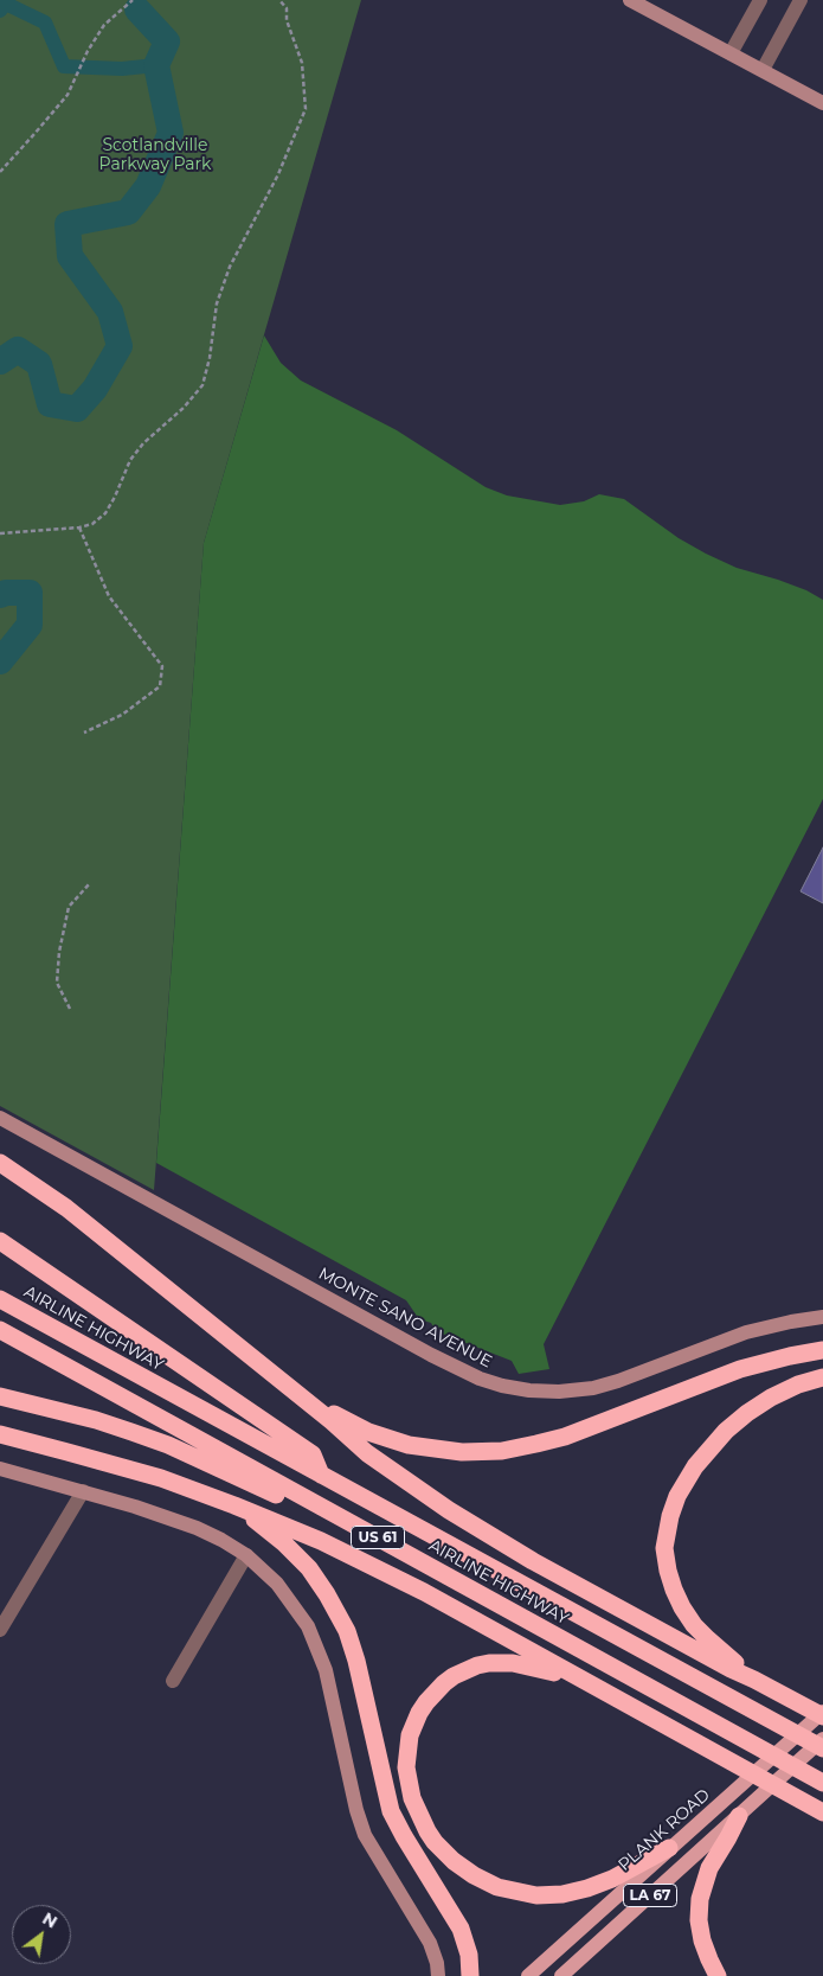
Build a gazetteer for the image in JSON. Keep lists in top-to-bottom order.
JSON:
{
  "streets": {
    "highway": ["AIRLINE HIGHWAY", "US 61"],
    "main road": ["PLANK ROAD", "LA 67"],
    "street": ["MONTE SANO AVENUE"]
  },
  "parks": ["Scotlandville Parkway Park"],
  "north": "top right"
}
